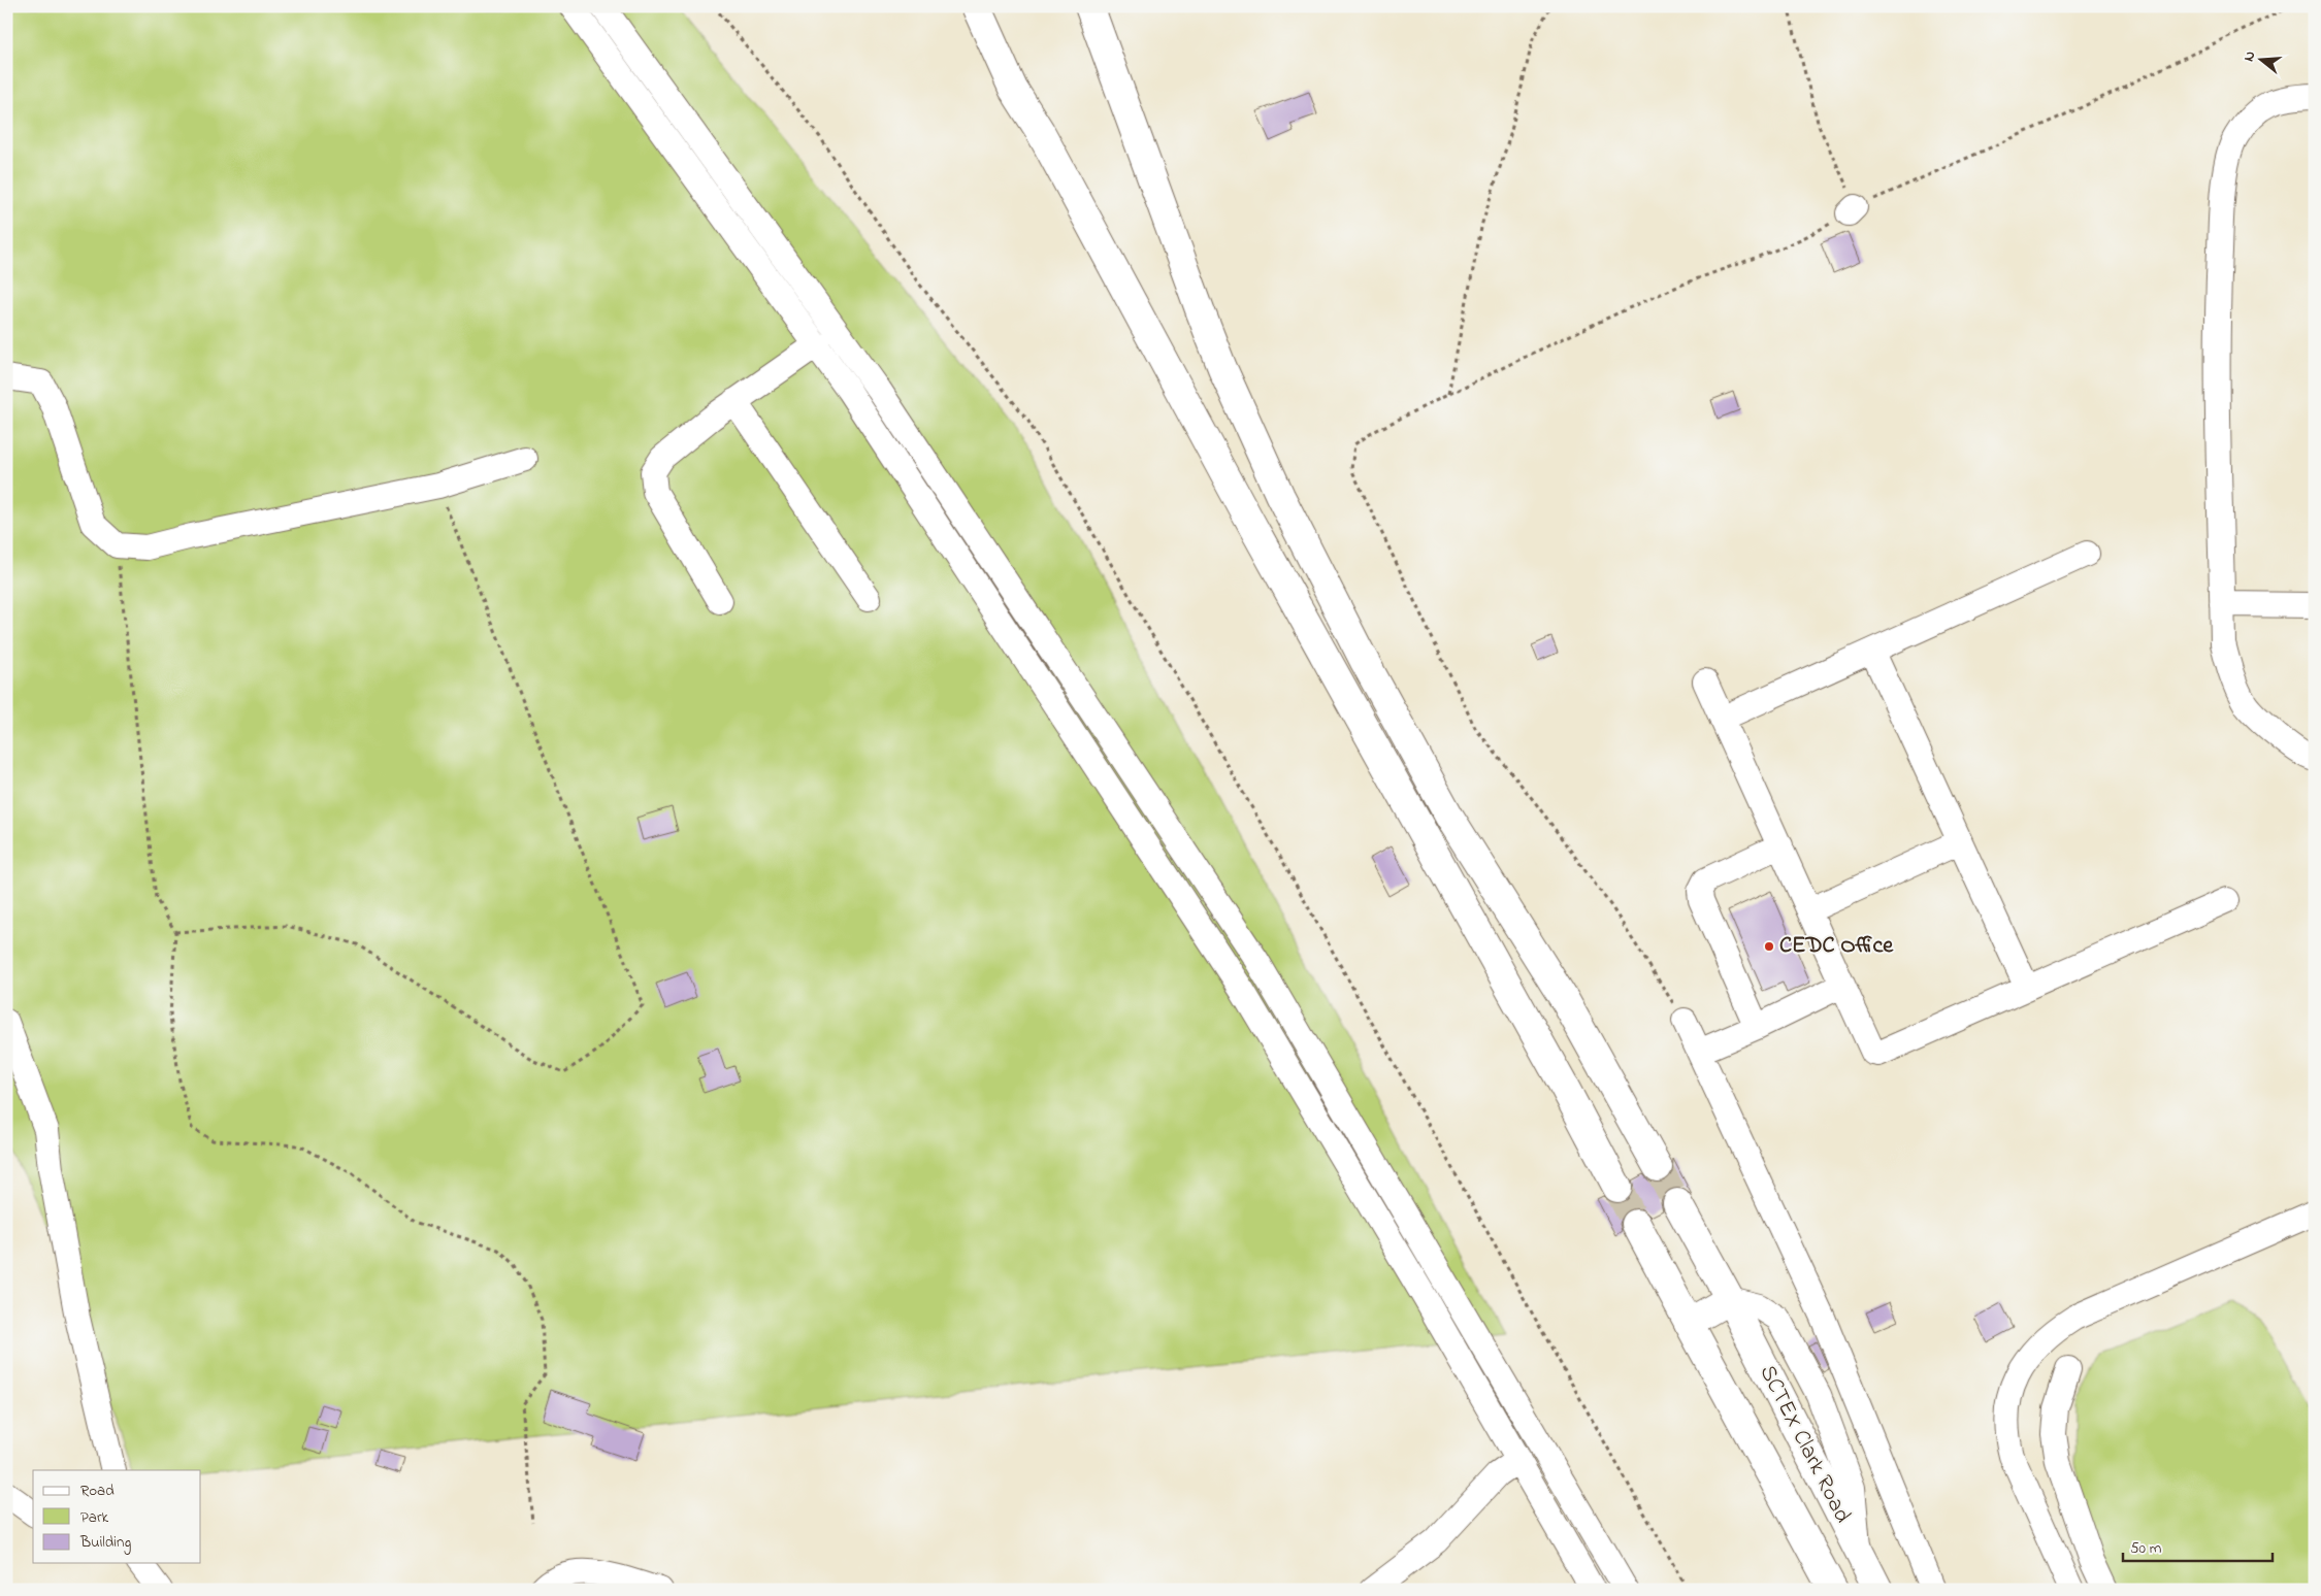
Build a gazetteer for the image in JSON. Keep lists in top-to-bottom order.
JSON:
{
  "streets": {
    "main road": ["SCTEX Clark Road"]
  },
  "places": ["CEDC Office"],
  "legend": ["Road", "Park", "Building"],
  "scale_bar": "50 m",
  "north": "left"
}
